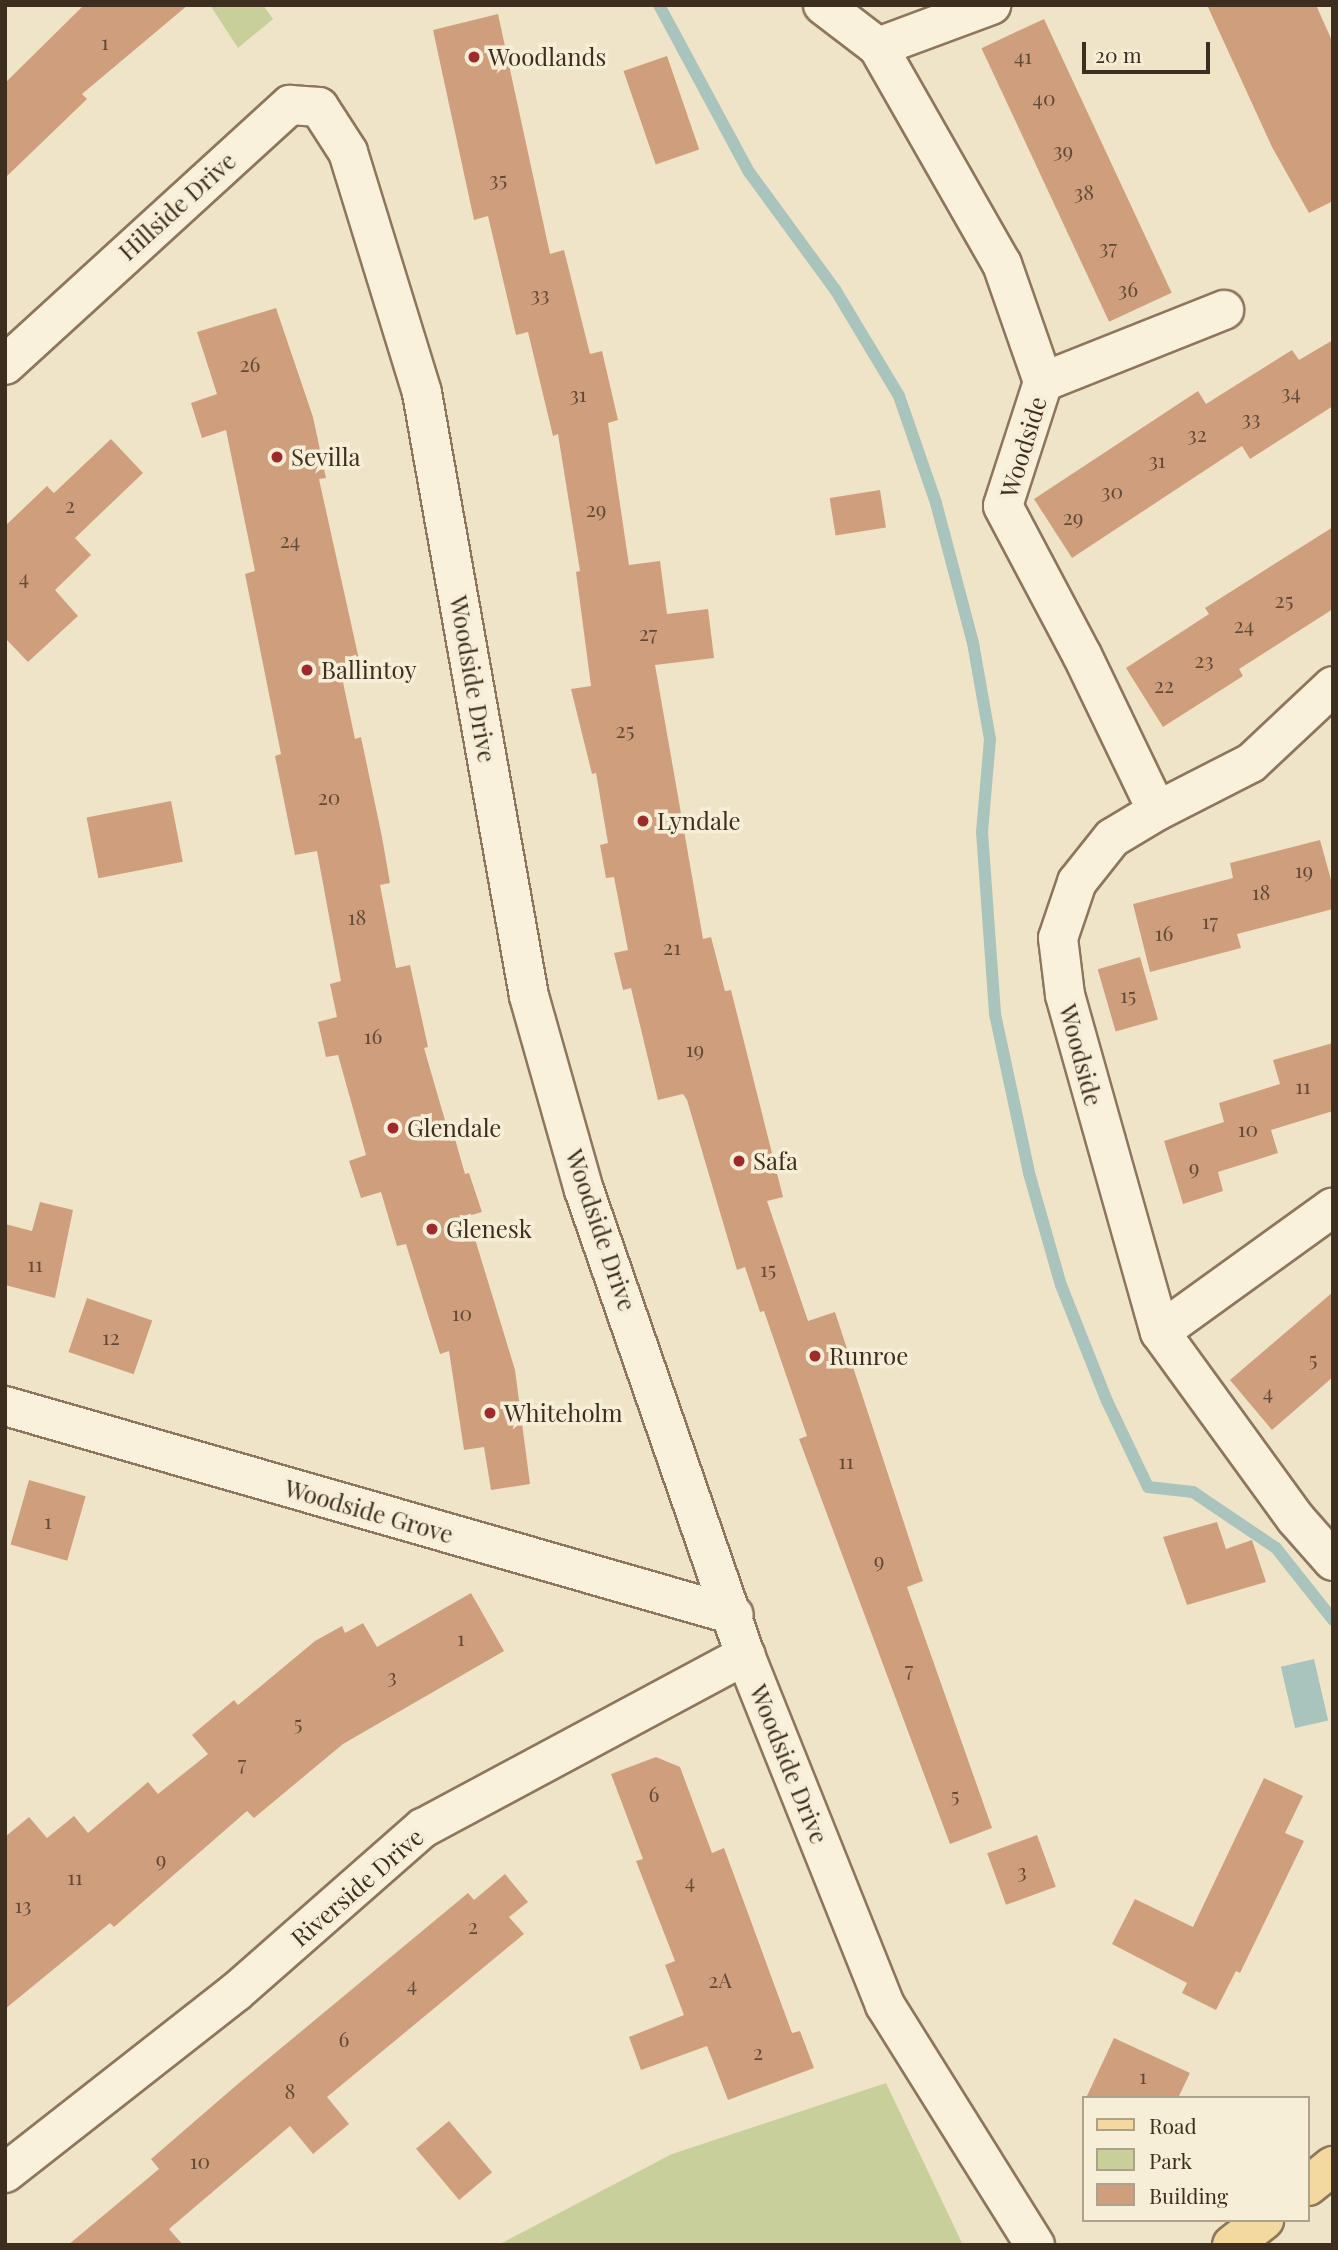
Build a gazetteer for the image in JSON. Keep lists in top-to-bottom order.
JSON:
{
  "streets": {
    "street": [
      "Hillside Drive",
      "Woodside",
      "Woodside Drive",
      "Woodside Grove",
      "Riverside Drive"
    ]
  },
  "crossings": [
    ["Hillside Drive", "Woodside Drive"],
    ["Woodside Drive", "Woodside Grove"],
    ["Woodside Drive", "Riverside Drive"]
  ],
  "places": [
    "Woodlands",
    "Sevilla",
    "Ballintoy",
    "Lyndale",
    "Glendale",
    "Safa",
    "Glenesk",
    "Runroe",
    "Whiteholm"
  ],
  "house_numbers": [
    "1",
    "41",
    "40",
    "39",
    "35",
    "38",
    "37",
    "36",
    "33",
    "26",
    "34",
    "31",
    "33",
    "32",
    "31",
    "30",
    "2",
    "29",
    "29",
    "24",
    "4",
    "25",
    "24",
    "27",
    "23",
    "22",
    "25",
    "20",
    "19",
    "18",
    "18",
    "17",
    "16",
    "21",
    "15",
    "16",
    "19",
    "11",
    "10",
    "9",
    "11",
    "15",
    "10",
    "12",
    "5",
    "4",
    "11",
    "1",
    "9",
    "1",
    "7",
    "3",
    "5",
    "7",
    "6",
    "5",
    "9",
    "3",
    "11",
    "4",
    "13",
    "2",
    "2A",
    "4",
    "6",
    "2",
    "1",
    "8",
    "10"
  ],
  "legend": ["Road", "Park", "Building"],
  "scale_bar": "20 m"
}
